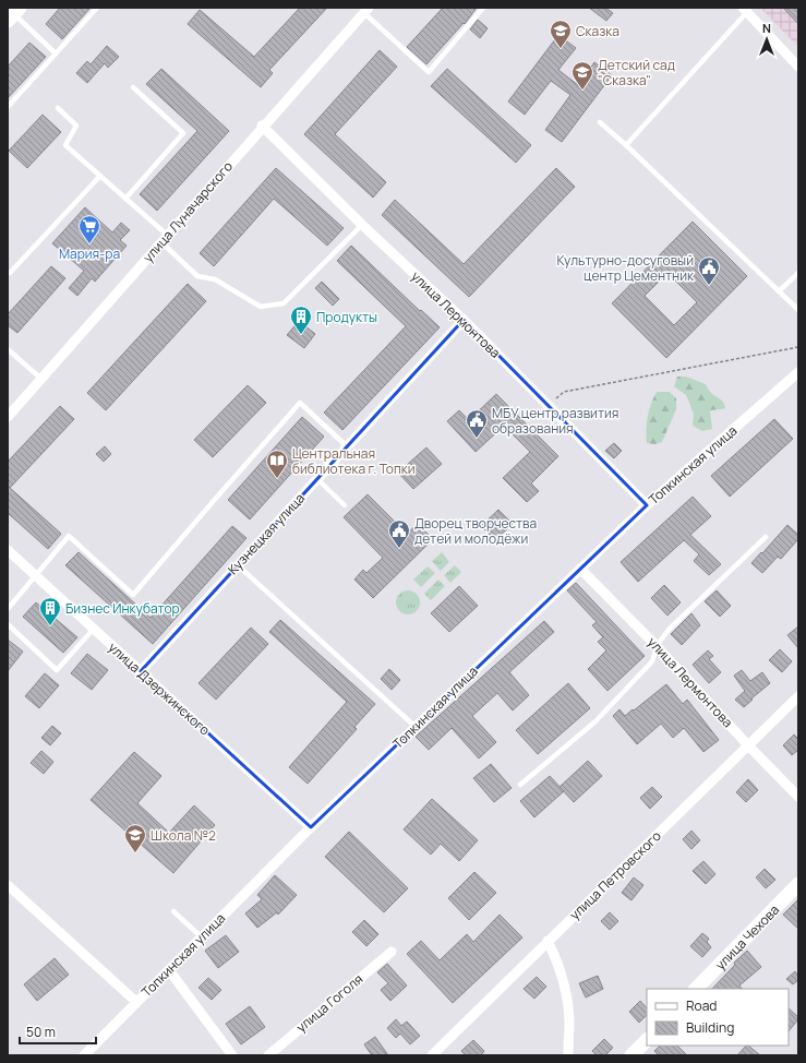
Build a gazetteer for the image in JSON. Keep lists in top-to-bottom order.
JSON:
{
  "streets": {
    "street": [
      "улица Луначарского",
      "улица Лермонтова",
      "Топкинская улица",
      "Кузнецкая улица",
      "улица Дзержинского",
      "улица Петровского",
      "улица Чехова",
      "улица Гоголя"
    ]
  },
  "crossings": [
    ["улица Луначарского", "улица Лермонтова"],
    ["улица Лермонтова", "Топкинская улица"],
    ["улица Лермонтова", "Кузнецкая улица"],
    ["улица Лермонтова", "улица Петровского"],
    ["Топкинская улица", "улица Дзержинского"],
    ["Кузнецкая улица", "улица Дзержинского"]
  ],
  "places": {
    "school or university": ["Сказка", "Детский сад \"Сказка\"", "Школа №2"],
    "supermarket": ["Мария-ра"],
    "public building": ["Культурно-досуговый центр Цементник", "МБУ центр развития образования", "Дворец творчества детей и молодёжи"],
    "building": ["Продукты", "Бизнес Инкубатор"],
    "library": ["Центральная библиотека г. Топки"]
  },
  "legend": ["Road", "Building"],
  "scale_bar": "50 m",
  "north": "top"
}
